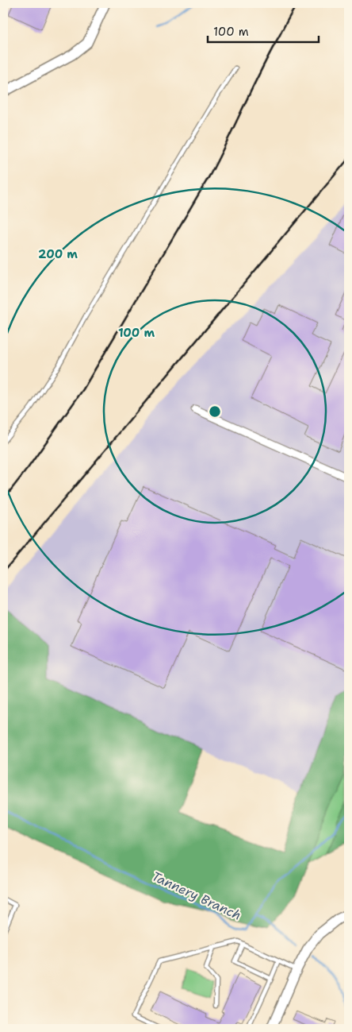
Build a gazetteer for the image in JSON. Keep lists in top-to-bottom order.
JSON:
{
  "water": ["Tannery Branch"],
  "scale_bar": "100 m",
  "rings": ["200 m", "100 m"]
}
